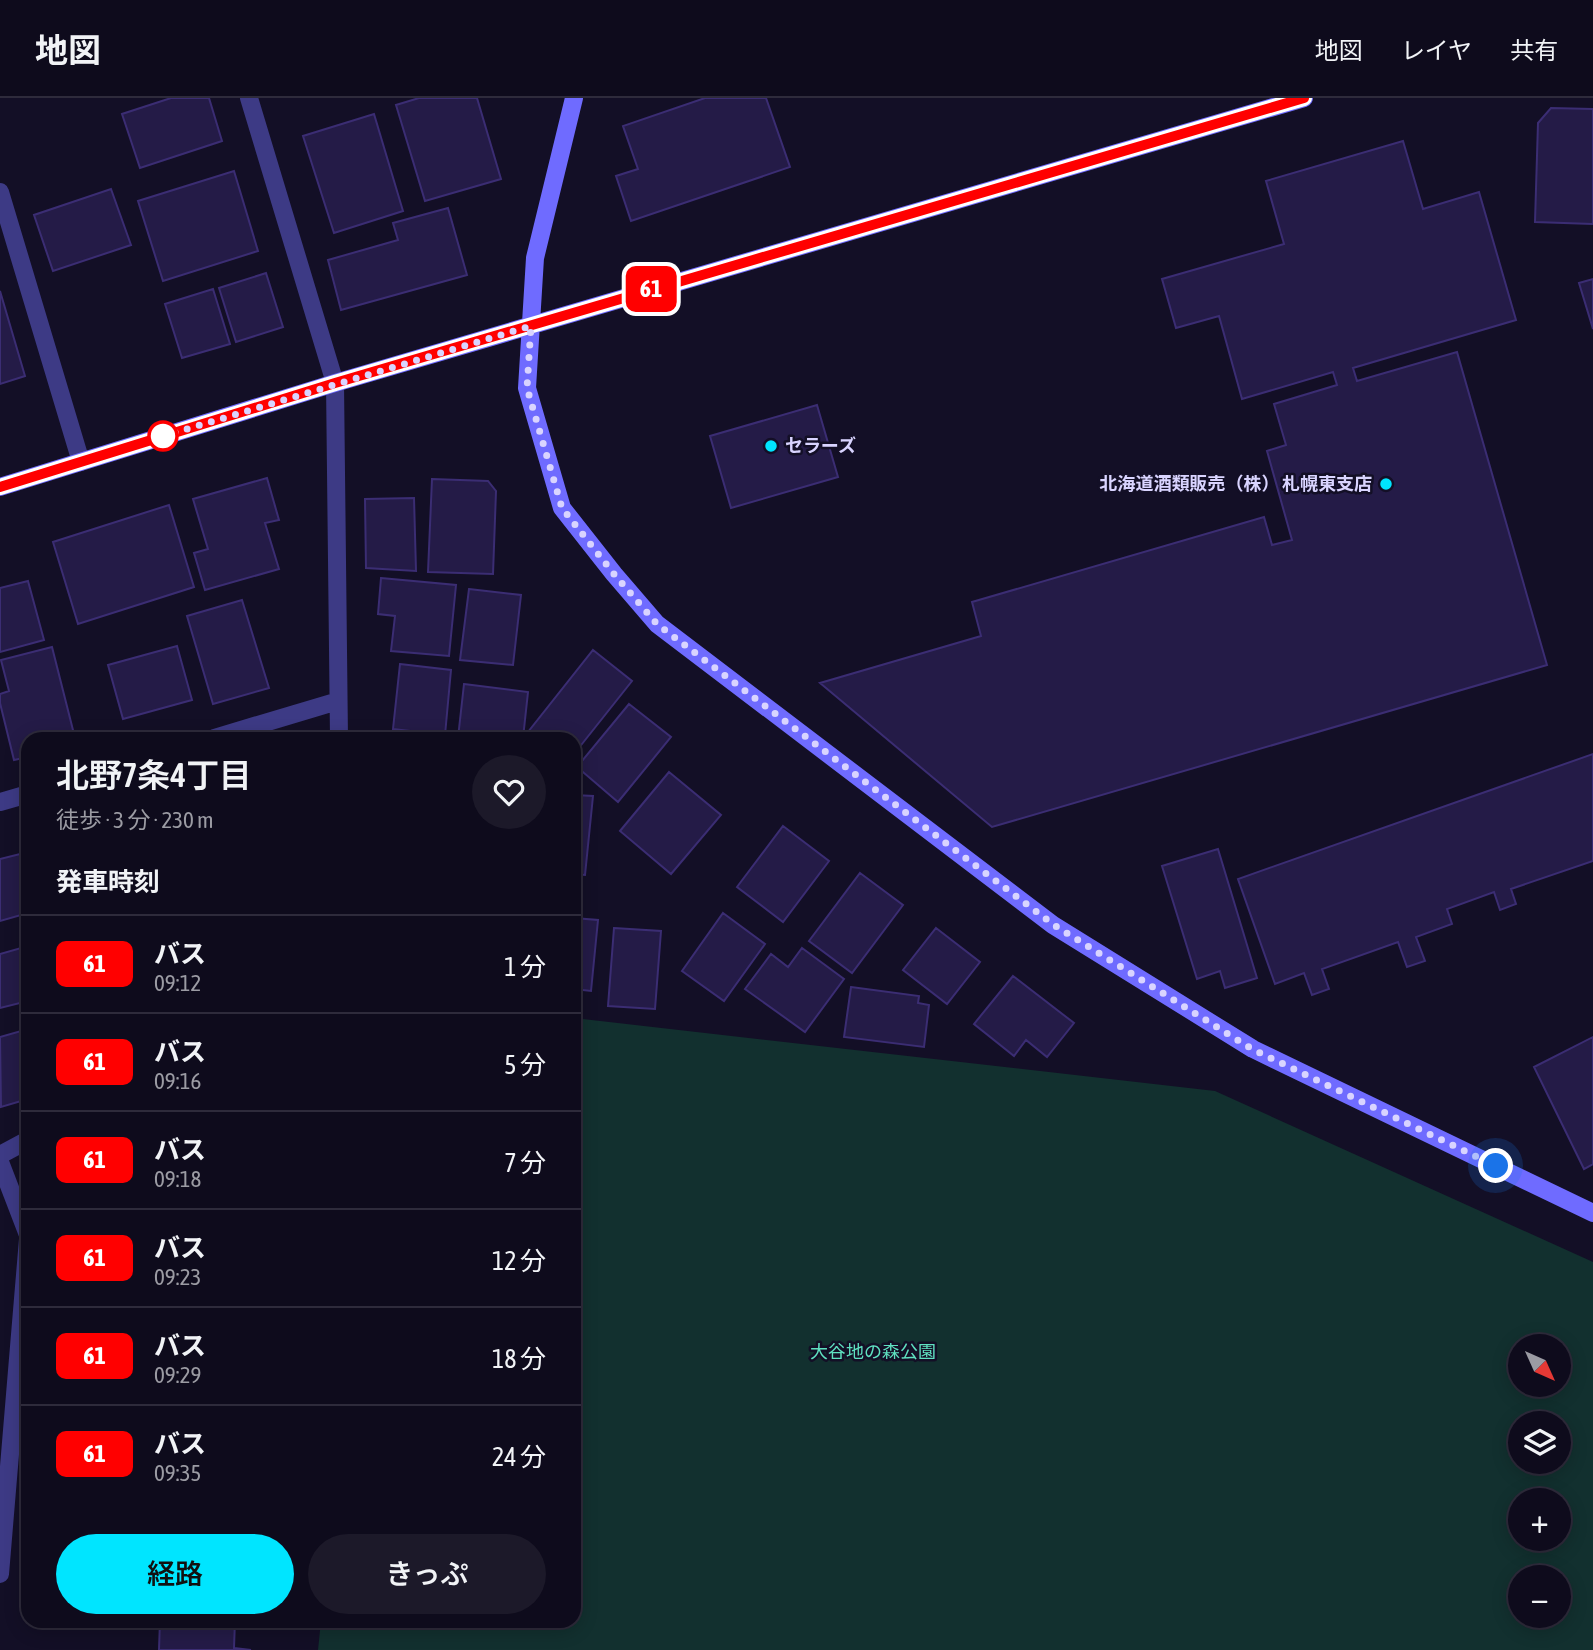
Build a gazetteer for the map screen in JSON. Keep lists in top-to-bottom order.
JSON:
{
  "parks": ["大谷地の森公園"],
  "places": ["セラーズ", "北海道酒類販売（株） 札幌東支店"],
  "lines": ["bus line 61"],
  "north": "bottom right",
  "page": {
    "header": "地図",
    "nav": ["地図", "レイヤ", "共有"],
    "on_map": "61",
    "heading": [
      ["北野7条4丁目", "徒歩 · 3 分 · 230 m"],
      "発車時刻"
    ],
    "list": [
      {
        "mark": "61",
        "name": "バス",
        "note": "09:12",
        "value": "1 分"
      },
      {
        "mark": "61",
        "name": "バス",
        "note": "09:16",
        "value": "5 分"
      },
      {
        "mark": "61",
        "name": "バス",
        "note": "09:18",
        "value": "7 分"
      },
      {
        "mark": "61",
        "name": "バス",
        "note": "09:23",
        "value": "12 分"
      },
      {
        "mark": "61",
        "name": "バス",
        "note": "09:29",
        "value": "18 分"
      },
      {
        "mark": "61",
        "name": "バス",
        "note": "09:35",
        "value": "24 分"
      }
    ],
    "map_buttons": ["+", "−"],
    "buttons": ["経路", "きっぷ"]
  }
}
